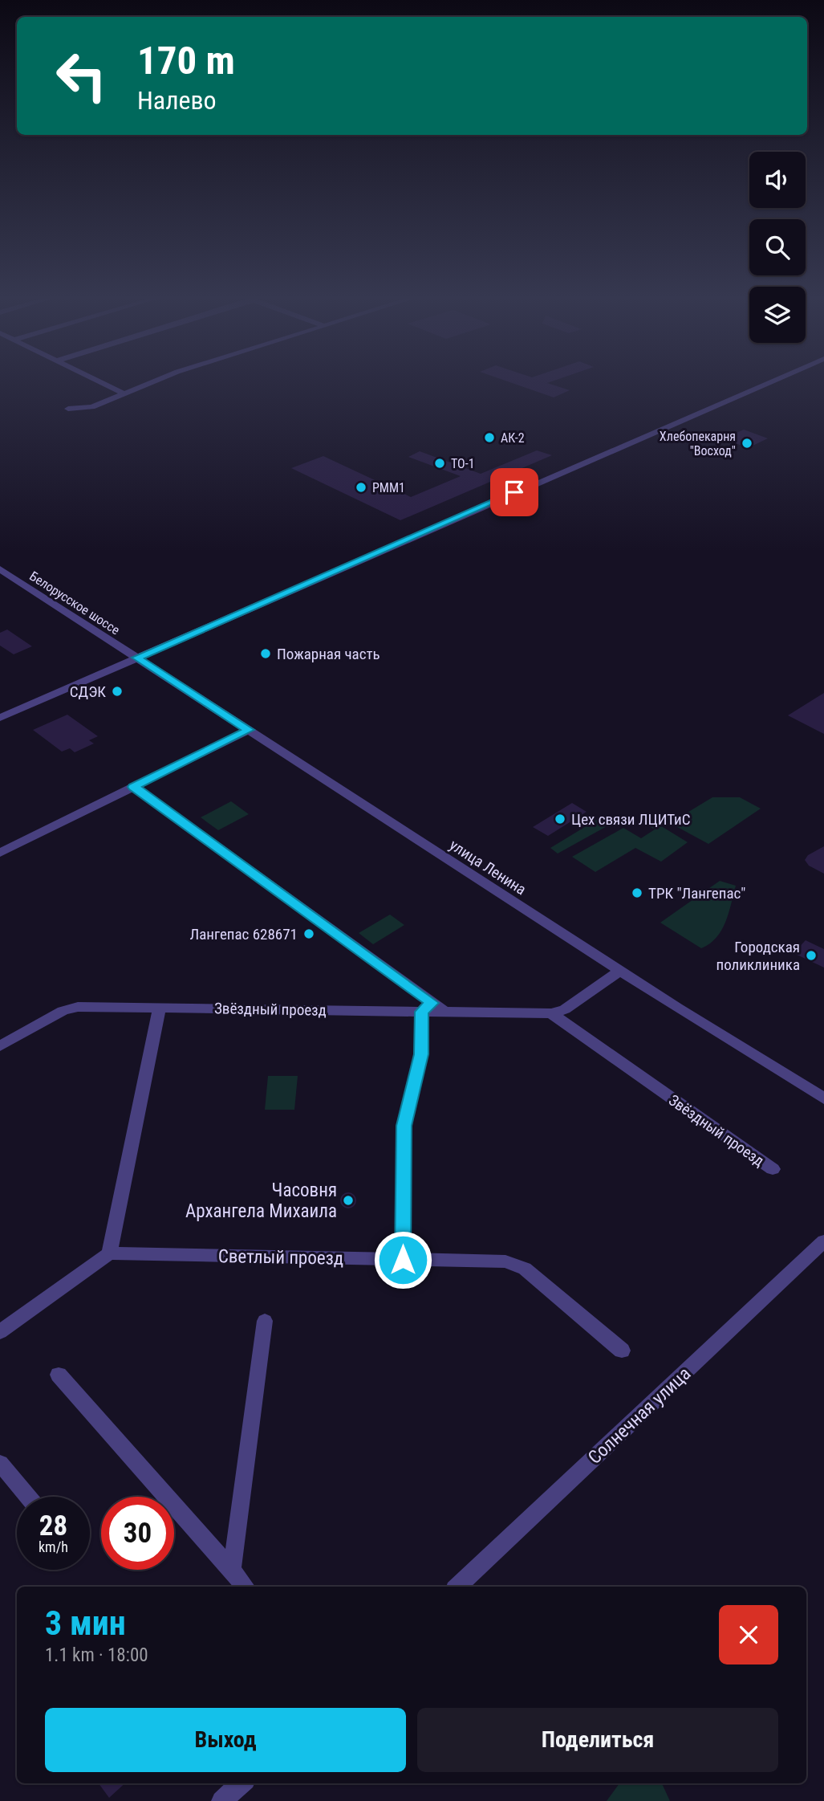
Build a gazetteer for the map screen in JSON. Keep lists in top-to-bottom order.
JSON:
{
  "streets": {
    "street": [
      "Белорусское шоссе",
      "улица Ленина",
      "Звёздный проезд",
      "Светлый проезд",
      "Солнечная улица"
    ]
  },
  "crossings": [
    ["Белорусское шоссе", "улица Ленина"],
    ["улица Ленина", "Звёздный проезд"]
  ],
  "places": [
    "АК-2",
    "Хлебопекарня \"Восход\"",
    "ТО-1",
    "РММ1",
    "Пожарная часть",
    "СДЭК",
    "Цех связи ЛЦИТиС",
    "ТРК \"Лангепас\"",
    "Лангепас 628671",
    "Городская поликлиника",
    "Часовня Архангела Михаила"
  ],
  "page": {
    "turn": ["170 m", "Налево"],
    "speed": "28 km/h",
    "limit": "30",
    "heading": ["3 мин", "1.1 km · 18:00"],
    "buttons": ["Выход", "Поделиться"]
  }
}
